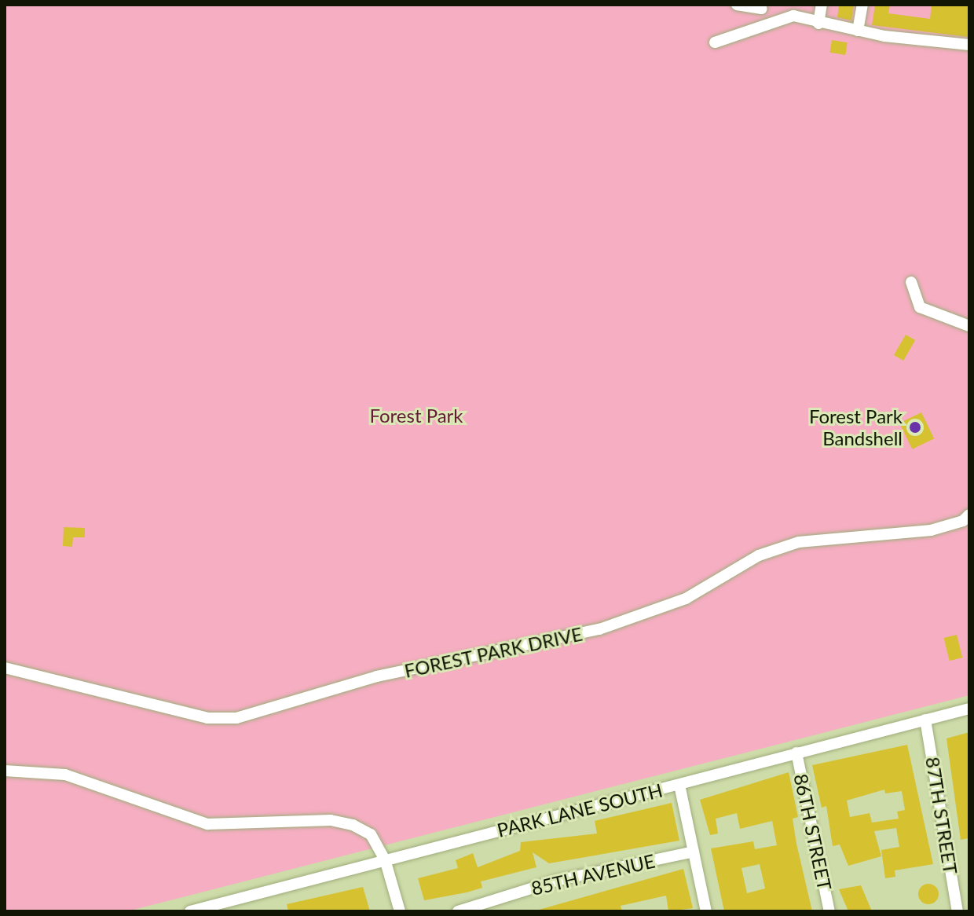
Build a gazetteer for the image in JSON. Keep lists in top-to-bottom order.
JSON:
{
  "streets": {
    "street": [
      "FOREST PARK DRIVE",
      "PARK LANE SOUTH",
      "87TH STREET",
      "86TH STREET",
      "85TH AVENUE"
    ]
  },
  "crossings": [
    ["PARK LANE SOUTH", "87TH STREET"],
    ["PARK LANE SOUTH", "86TH STREET"]
  ],
  "parks": ["Forest Park"],
  "places": ["Forest Park Bandshell"]
}
